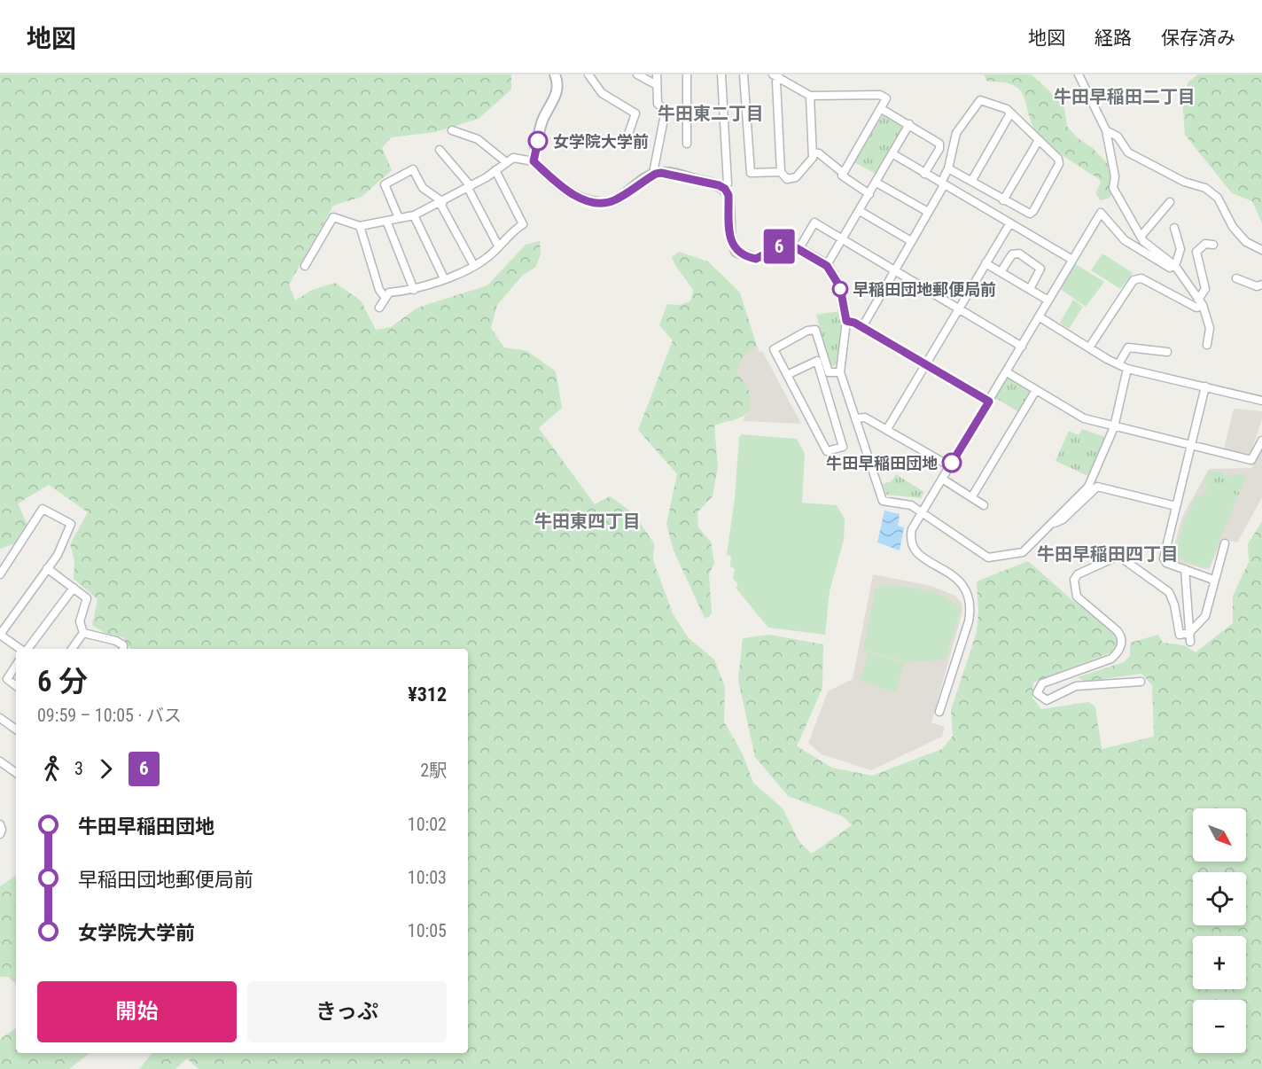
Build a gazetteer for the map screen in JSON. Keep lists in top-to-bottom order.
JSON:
{
  "districts": [
    "牛田早稲田二丁目",
    "牛田東二丁目",
    "牛田東四丁目",
    "牛田早稲田四丁目"
  ],
  "places": ["女学院大学前", "早稲田団地郵便局前", "牛田早稲田団地"],
  "lines": ["bus line 6"],
  "north": "bottom right",
  "page": {
    "header": "地図",
    "nav": ["地図", "経路", "保存済み"],
    "on_map": "6",
    "heading": ["6 分", "09:59 – 10:05 · バス", "¥312"],
    "legs": ["3", "6", "2駅"],
    "list": [
      {
        "name": "牛田早稲田団地",
        "value": "10:02"
      },
      {
        "name": "早稲田団地郵便局前",
        "value": "10:03"
      },
      {
        "name": "女学院大学前",
        "value": "10:05"
      }
    ],
    "map_buttons": ["+", "−"],
    "buttons": ["開始", "きっぷ"]
  }
}
